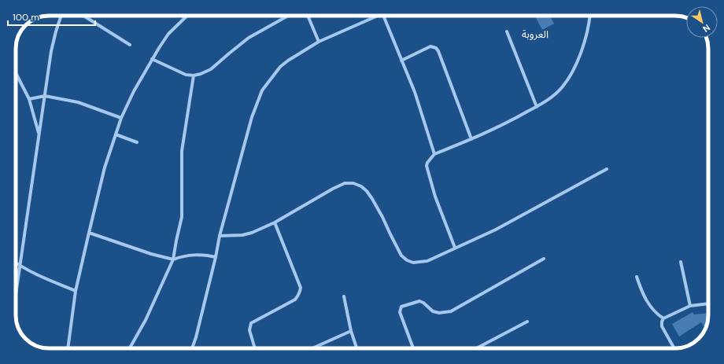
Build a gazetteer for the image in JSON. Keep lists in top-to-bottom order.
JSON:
{
  "districts": ["العروبة"],
  "scale_bar": "100 m",
  "north": "bottom right"
}
